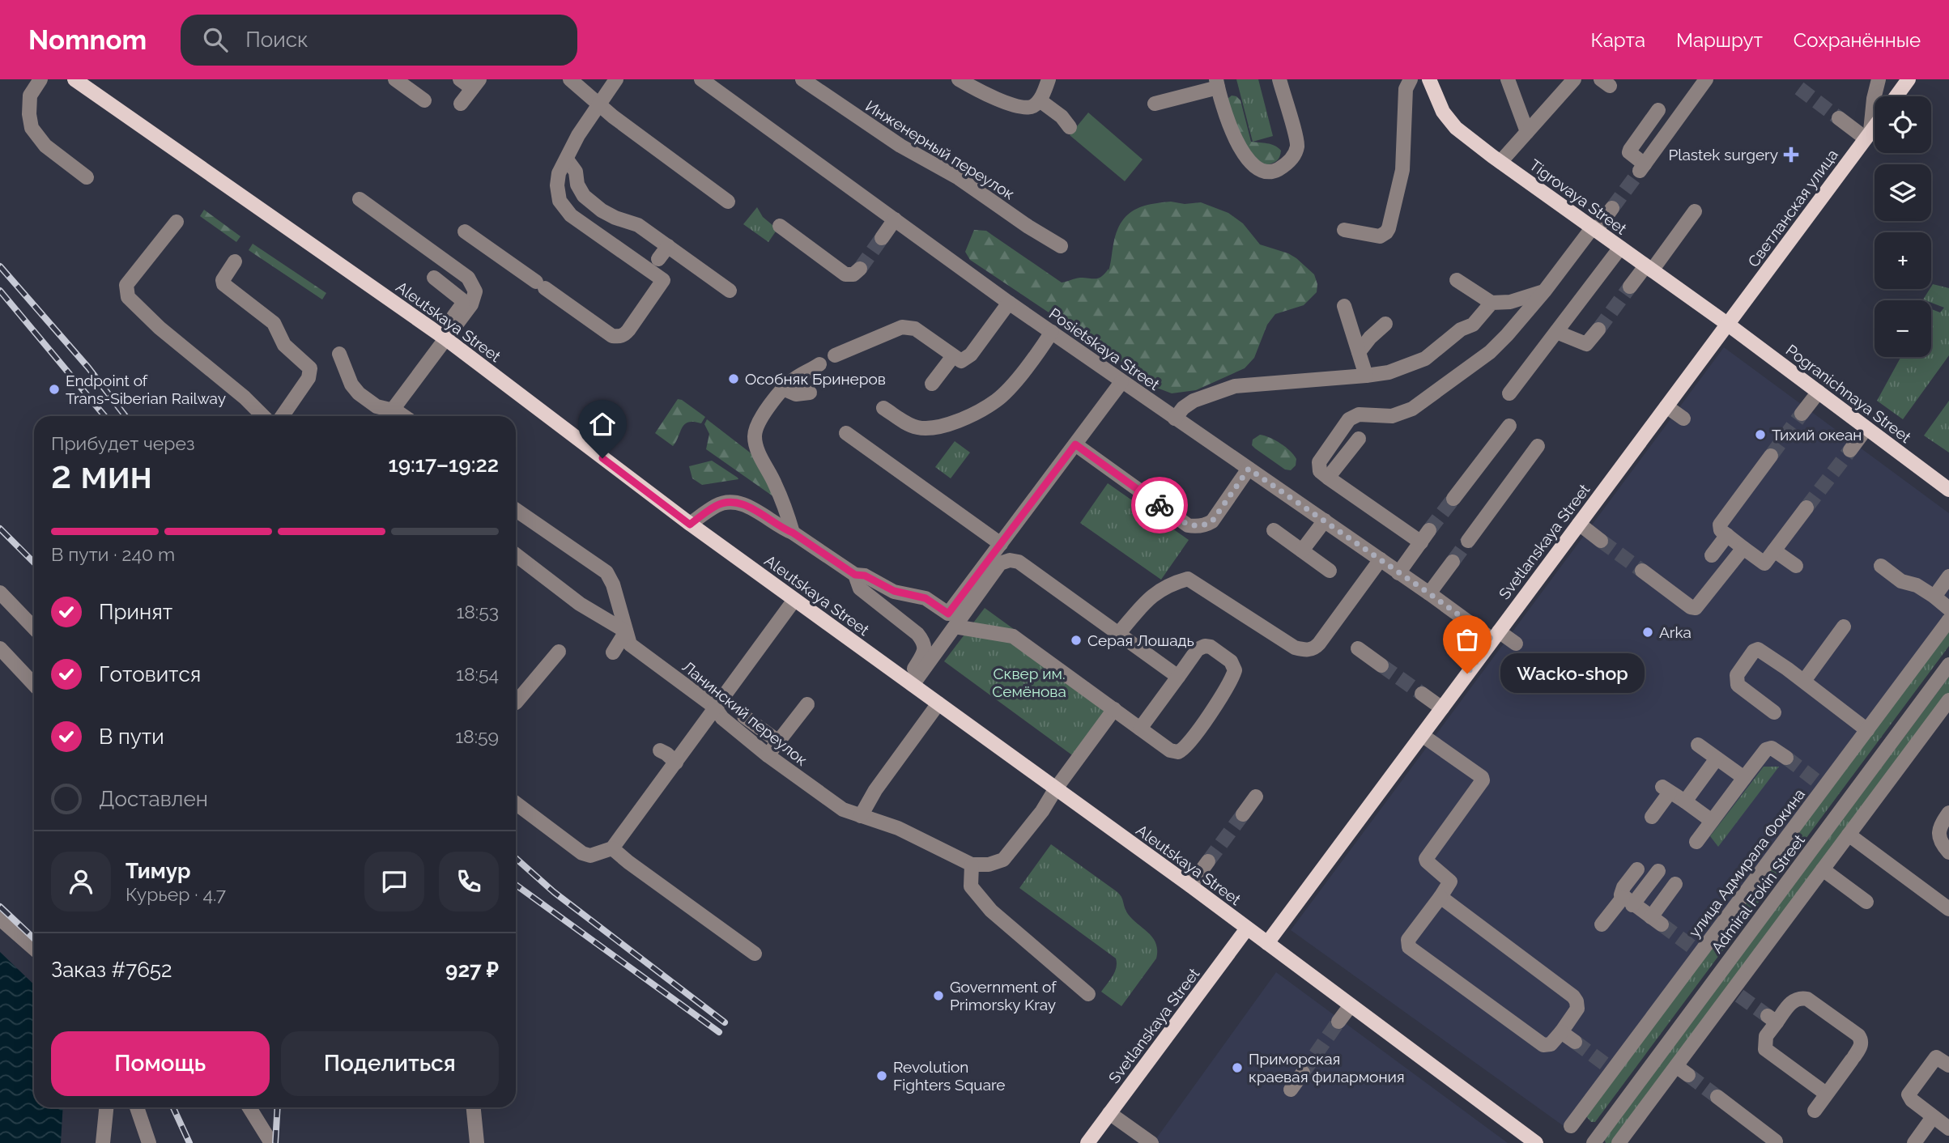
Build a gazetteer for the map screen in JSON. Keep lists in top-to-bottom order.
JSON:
{
  "streets": {
    "main road": [
      "Tigrovaya Street",
      "Светланская улица",
      "Aleutskaya Street",
      "Pogranichnaya Street",
      "Svetlanskaya Street"
    ],
    "street": [
      "Инженерный переулок",
      "Posietskaya Street",
      "Ланинский переулок",
      "улица Адмирала Фокина",
      "Admiral Fokin Street"
    ]
  },
  "crossings": [
    ["Tigrovaya Street", "Светланская улица"],
    ["Tigrovaya Street", "Pogranichnaya Street"],
    ["Tigrovaya Street", "Svetlanskaya Street"],
    ["Светланская улица", "Pogranichnaya Street"],
    ["Светланская улица", "Svetlanskaya Street"],
    ["Aleutskaya Street", "Svetlanskaya Street"],
    ["Posietskaya Street", "Svetlanskaya Street"],
    ["Pogranichnaya Street", "Svetlanskaya Street"]
  ],
  "parks": ["Сквер им. Семёнова"],
  "places": {
    "health": ["Plastek surgery"],
    "other": [
      "Особняк Бринеров",
      "Endpoint of Trans-Siberian Railway",
      "Тихий океан",
      "Arka",
      "Серая Лошадь",
      "Wacko-shop",
      "Government of Primorsky Kray",
      "Приморская краевая филармония",
      "Revolution Fighters Square"
    ]
  },
  "page": {
    "header": "Nomnom",
    "search": "Поиск",
    "nav": ["Карта", "Маршрут", "Сохранённые"],
    "map_buttons": ["+", "−"],
    "heading": ["2 мин", "Прибудет через", "19:17–19:22"],
    "panel": [
      "Тимур",
      "Курьер · 4.7",
      "Заказ #7652",
      "927 ₽"
    ],
    "bar": "В пути · 240 m",
    "list": [
      ["Принят", "18:53"],
      ["Готовится", "18:54"],
      ["В пути", "18:59"],
      "Доставлен"
    ],
    "bubble": "Wacko-shop",
    "buttons": ["Помощь", "Поделиться"]
  }
}
